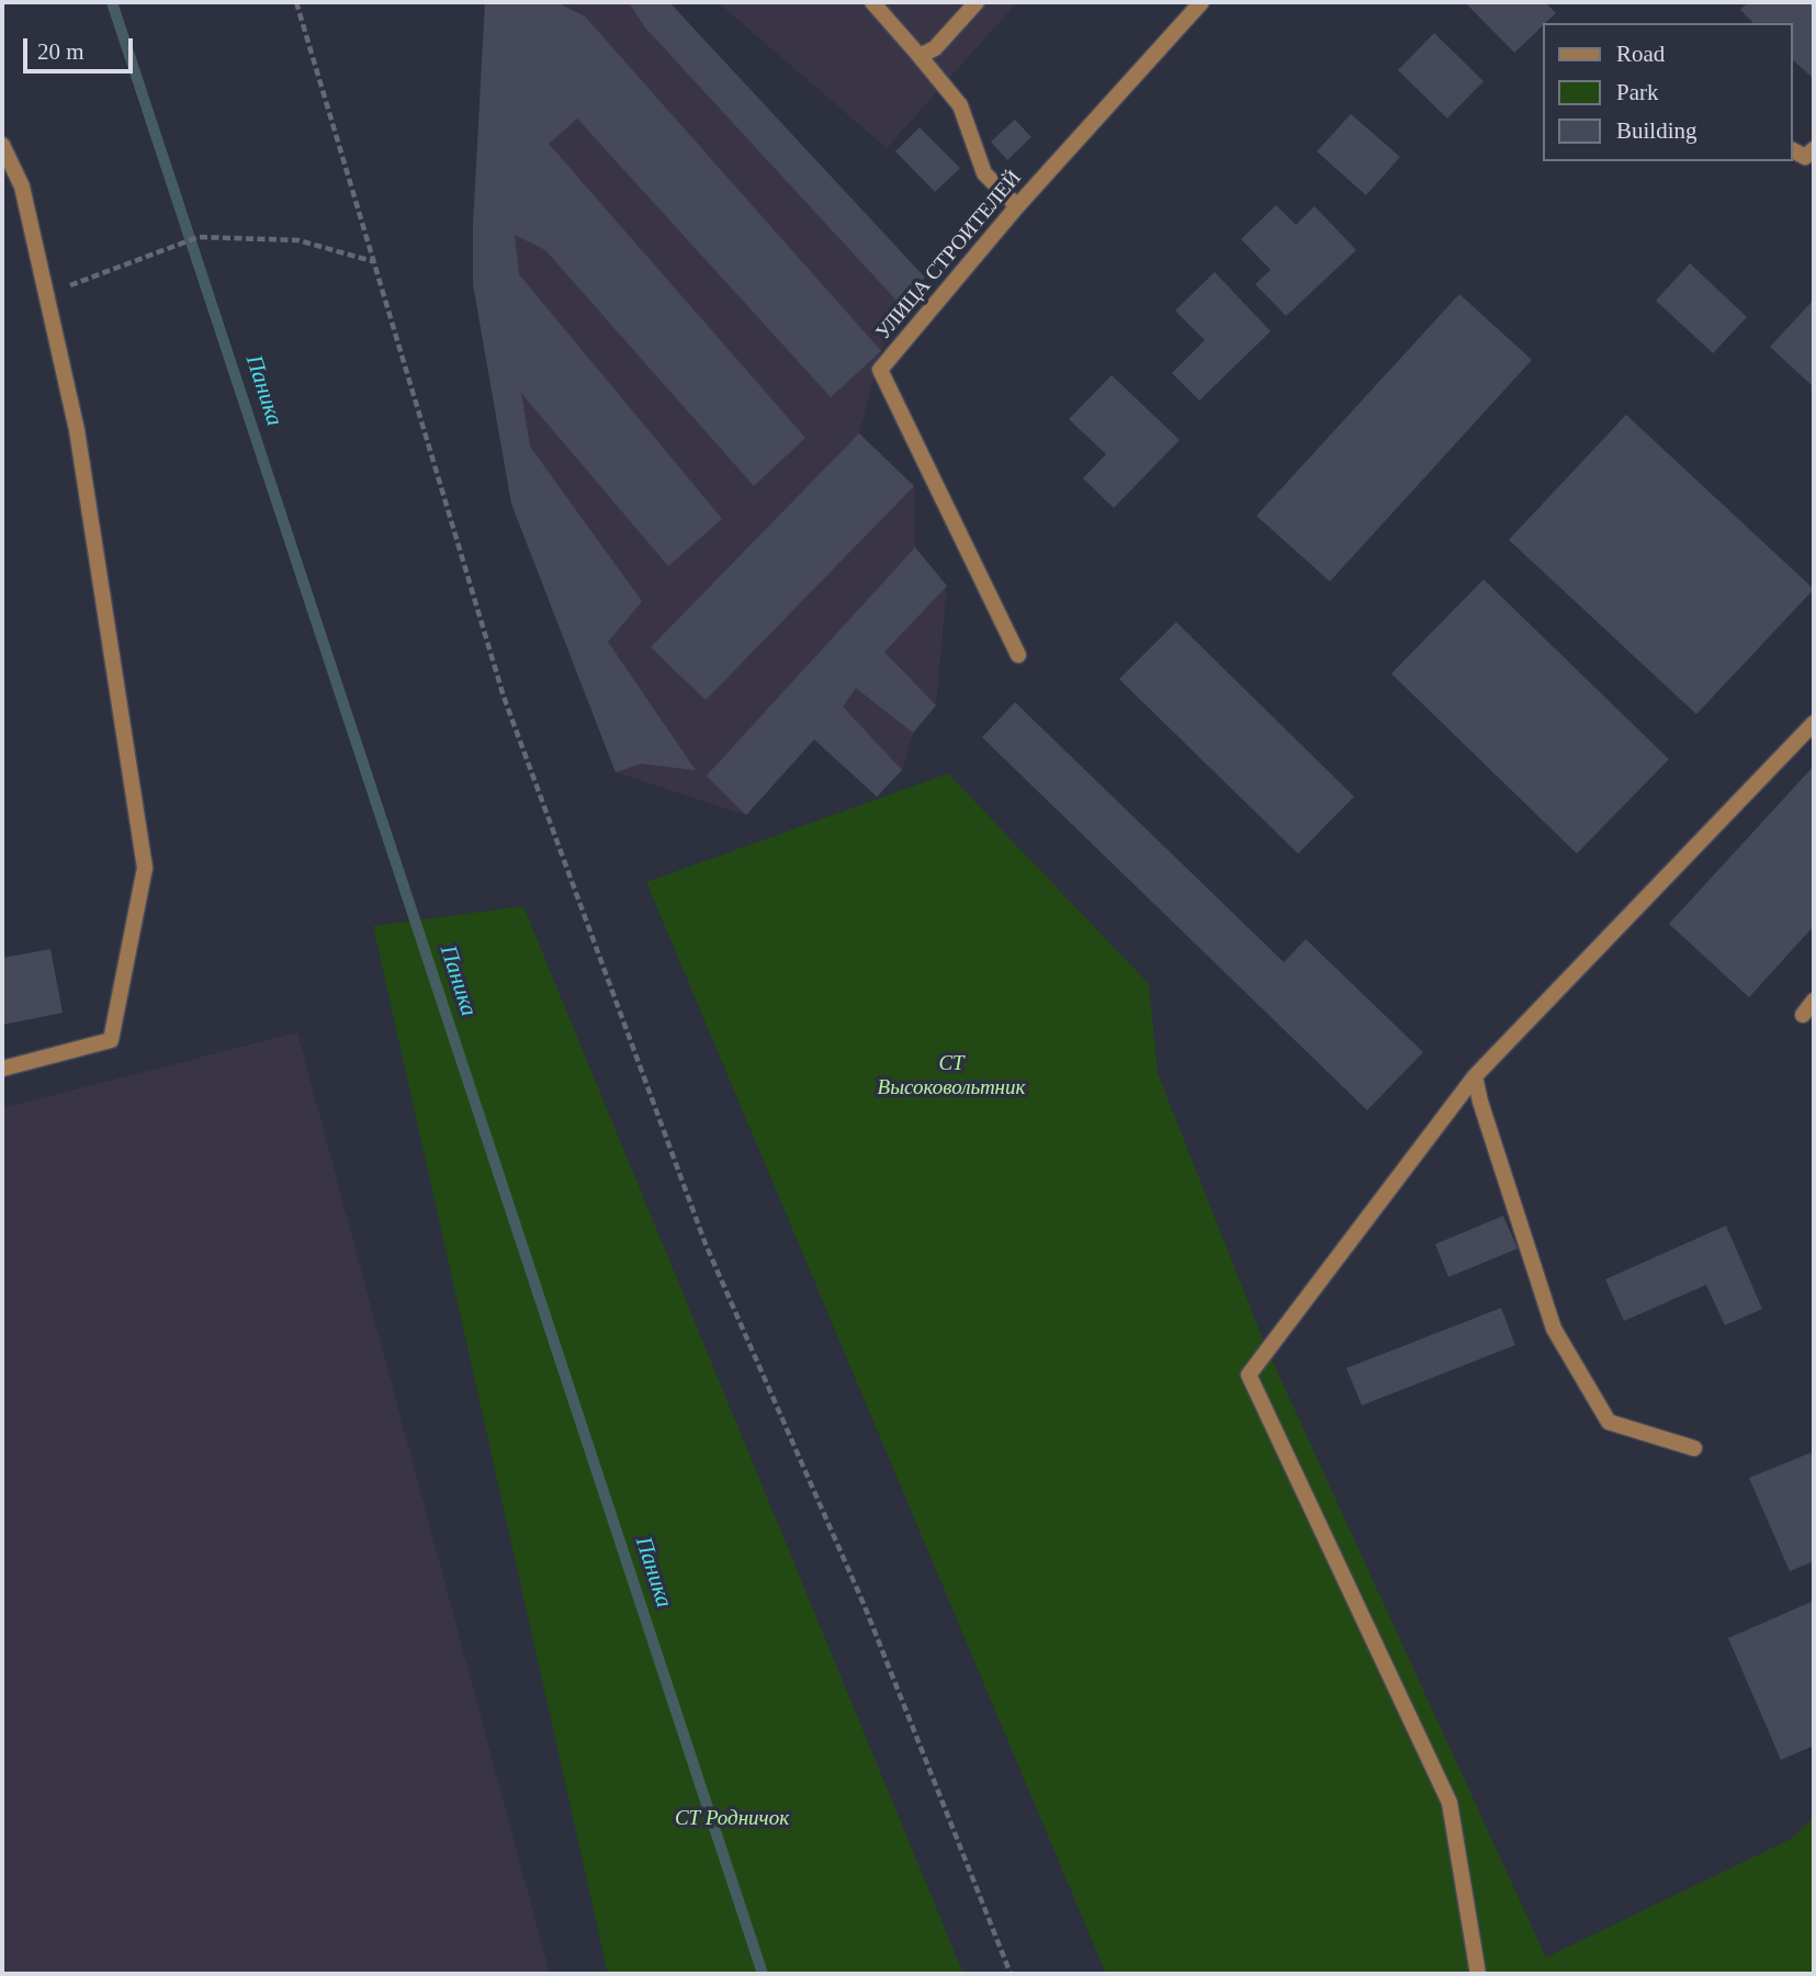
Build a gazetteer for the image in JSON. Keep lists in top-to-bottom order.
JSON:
{
  "streets": {
    "street": ["УЛИЦА СТРОИТЕЛЕЙ"]
  },
  "water": ["Паника"],
  "parks": ["СТ Высоковольтник", "СТ Родничок"],
  "legend": ["Road", "Park", "Building"],
  "scale_bar": "20 m"
}
